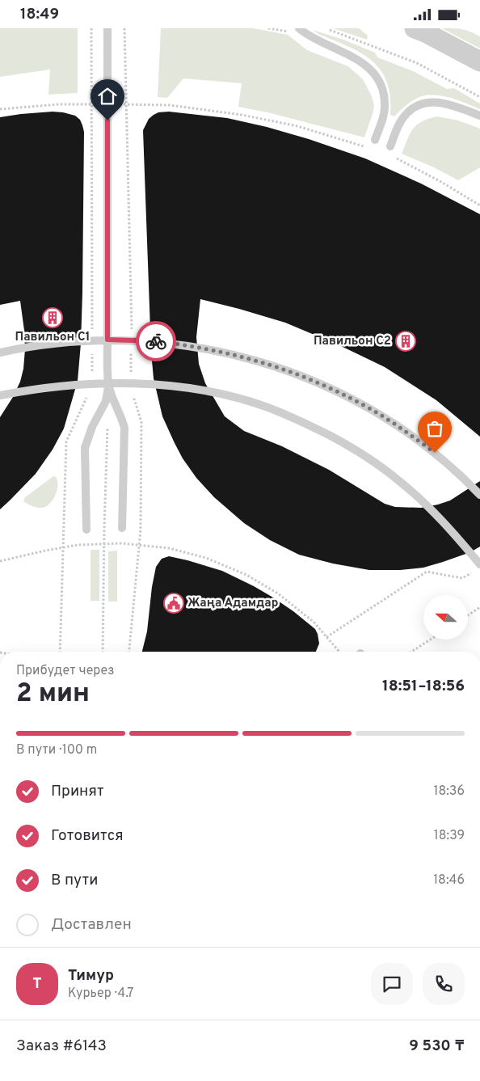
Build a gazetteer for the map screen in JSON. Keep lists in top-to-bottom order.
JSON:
{
  "places": {
    "building": ["Павильон С1", "Павильон С2"],
    "public building": ["Жаңа Адамдар"]
  },
  "north": "left",
  "page": {
    "status": "18:49",
    "heading": ["2 мин", "Прибудет через", "18:51–18:56"],
    "panel": [
      "Тимур",
      "Курьер · 4.7",
      "Заказ #6143",
      "9 530 ₸"
    ],
    "bar": "В пути · 100 m",
    "list": [
      ["Принят", "18:36"],
      ["Готовится", "18:39"],
      ["В пути", "18:46"],
      "Доставлен"
    ],
    "round": "Т"
  }
}
